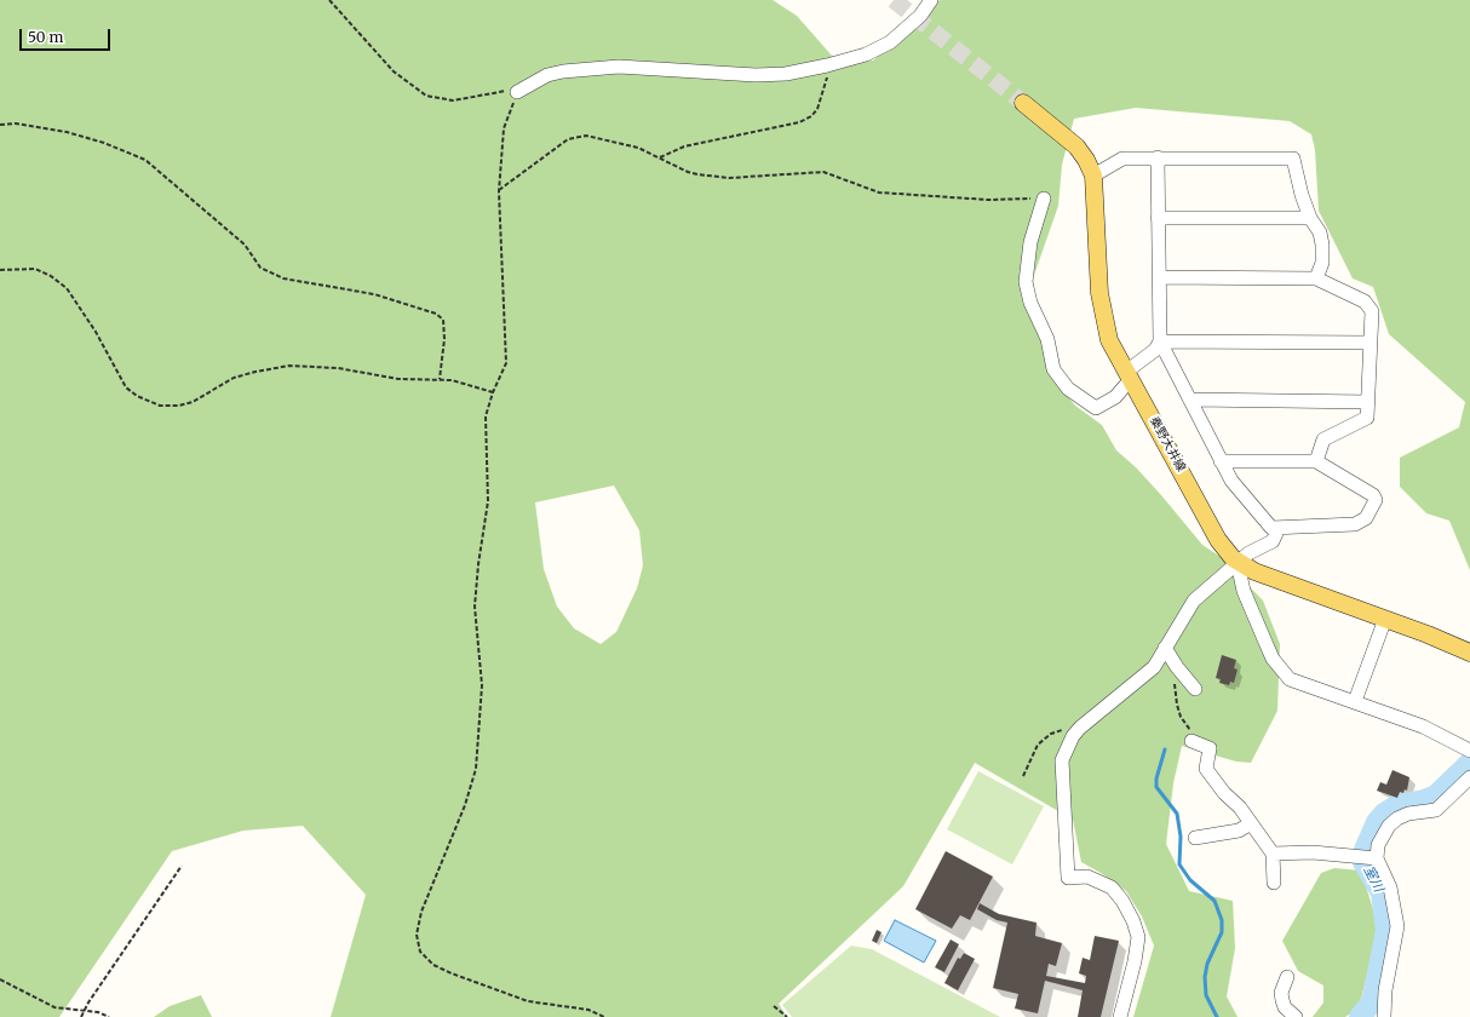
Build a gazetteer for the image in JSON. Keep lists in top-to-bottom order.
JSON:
{
  "streets": {
    "main road": ["秦野大井線"]
  },
  "water": ["室川"],
  "scale_bar": "50 m"
}
